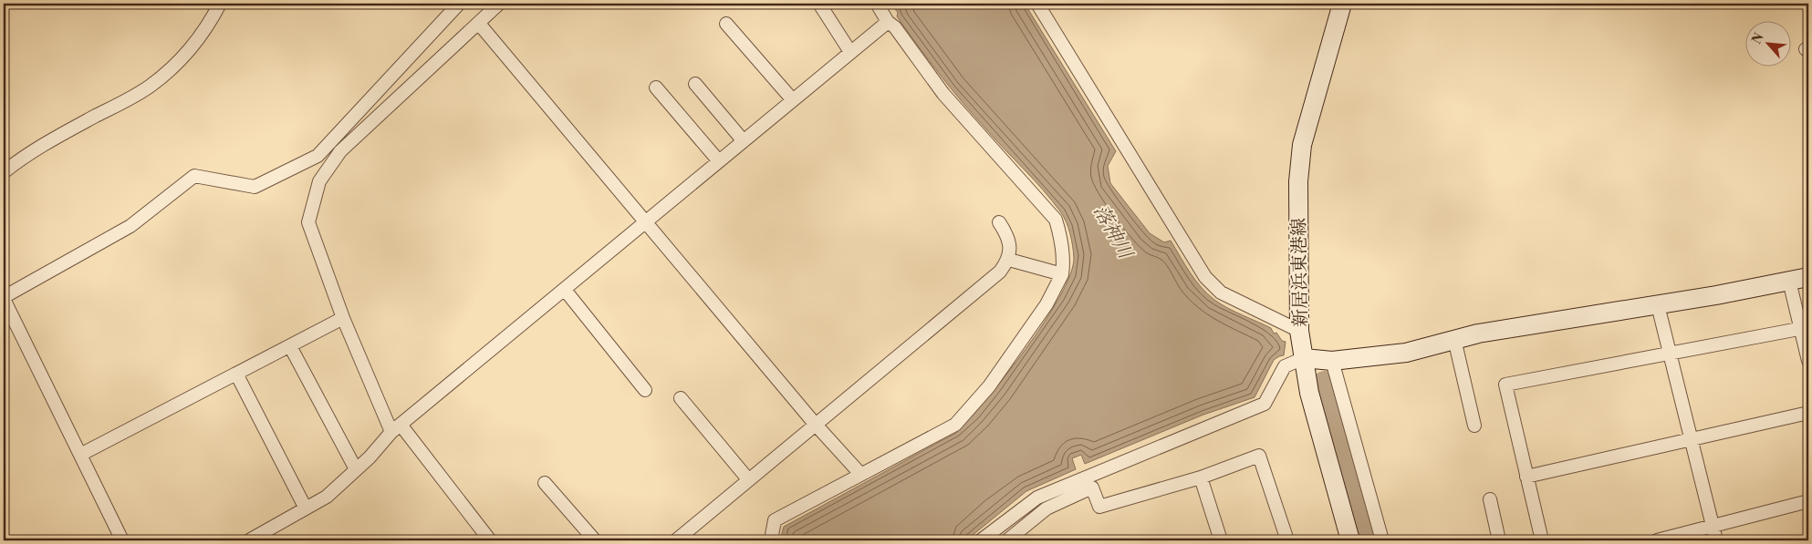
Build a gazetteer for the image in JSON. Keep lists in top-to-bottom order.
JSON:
{
  "streets": {
    "main road": ["新居浜東港線"]
  },
  "water": ["落神川"],
  "north": "top left"
}
